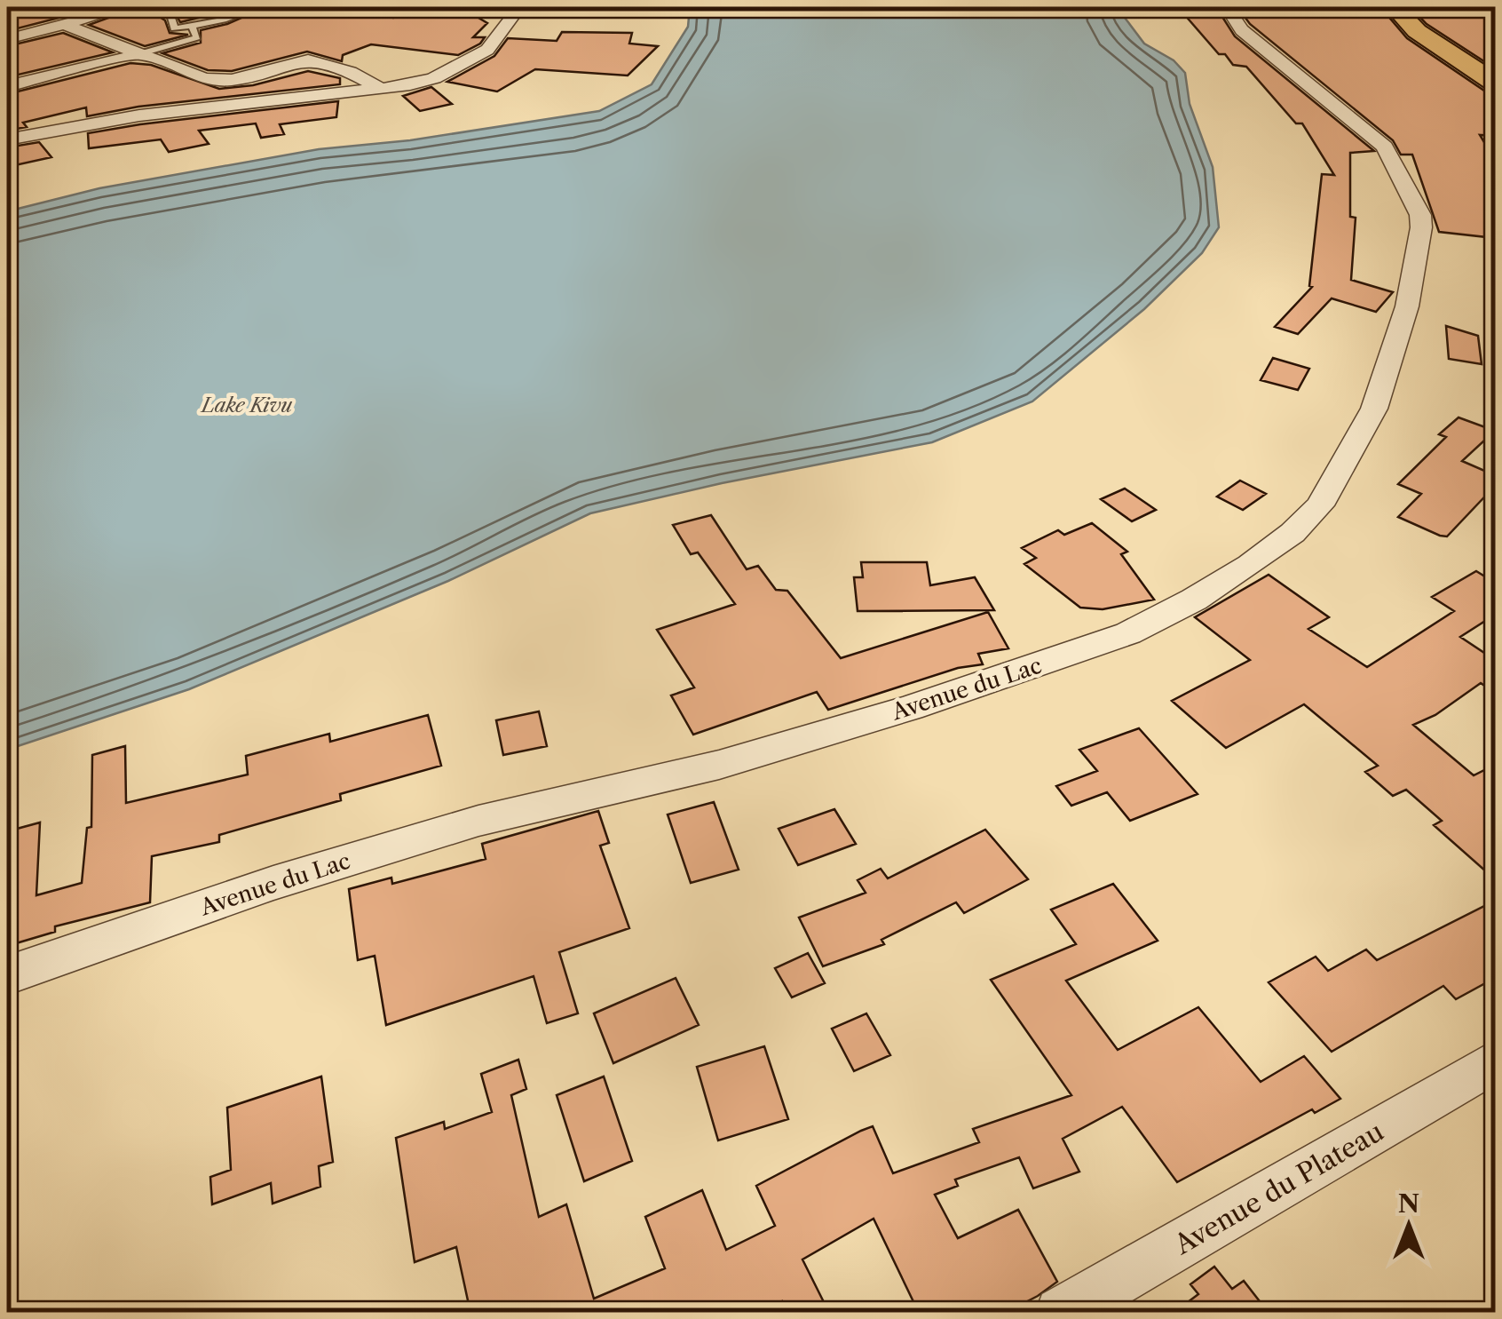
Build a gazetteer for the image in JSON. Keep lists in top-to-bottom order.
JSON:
{
  "streets": {
    "street": ["Avenue du Lac", "Avenue du Plateau"]
  },
  "water": ["Lake Kivu"],
  "north": "top"
}
